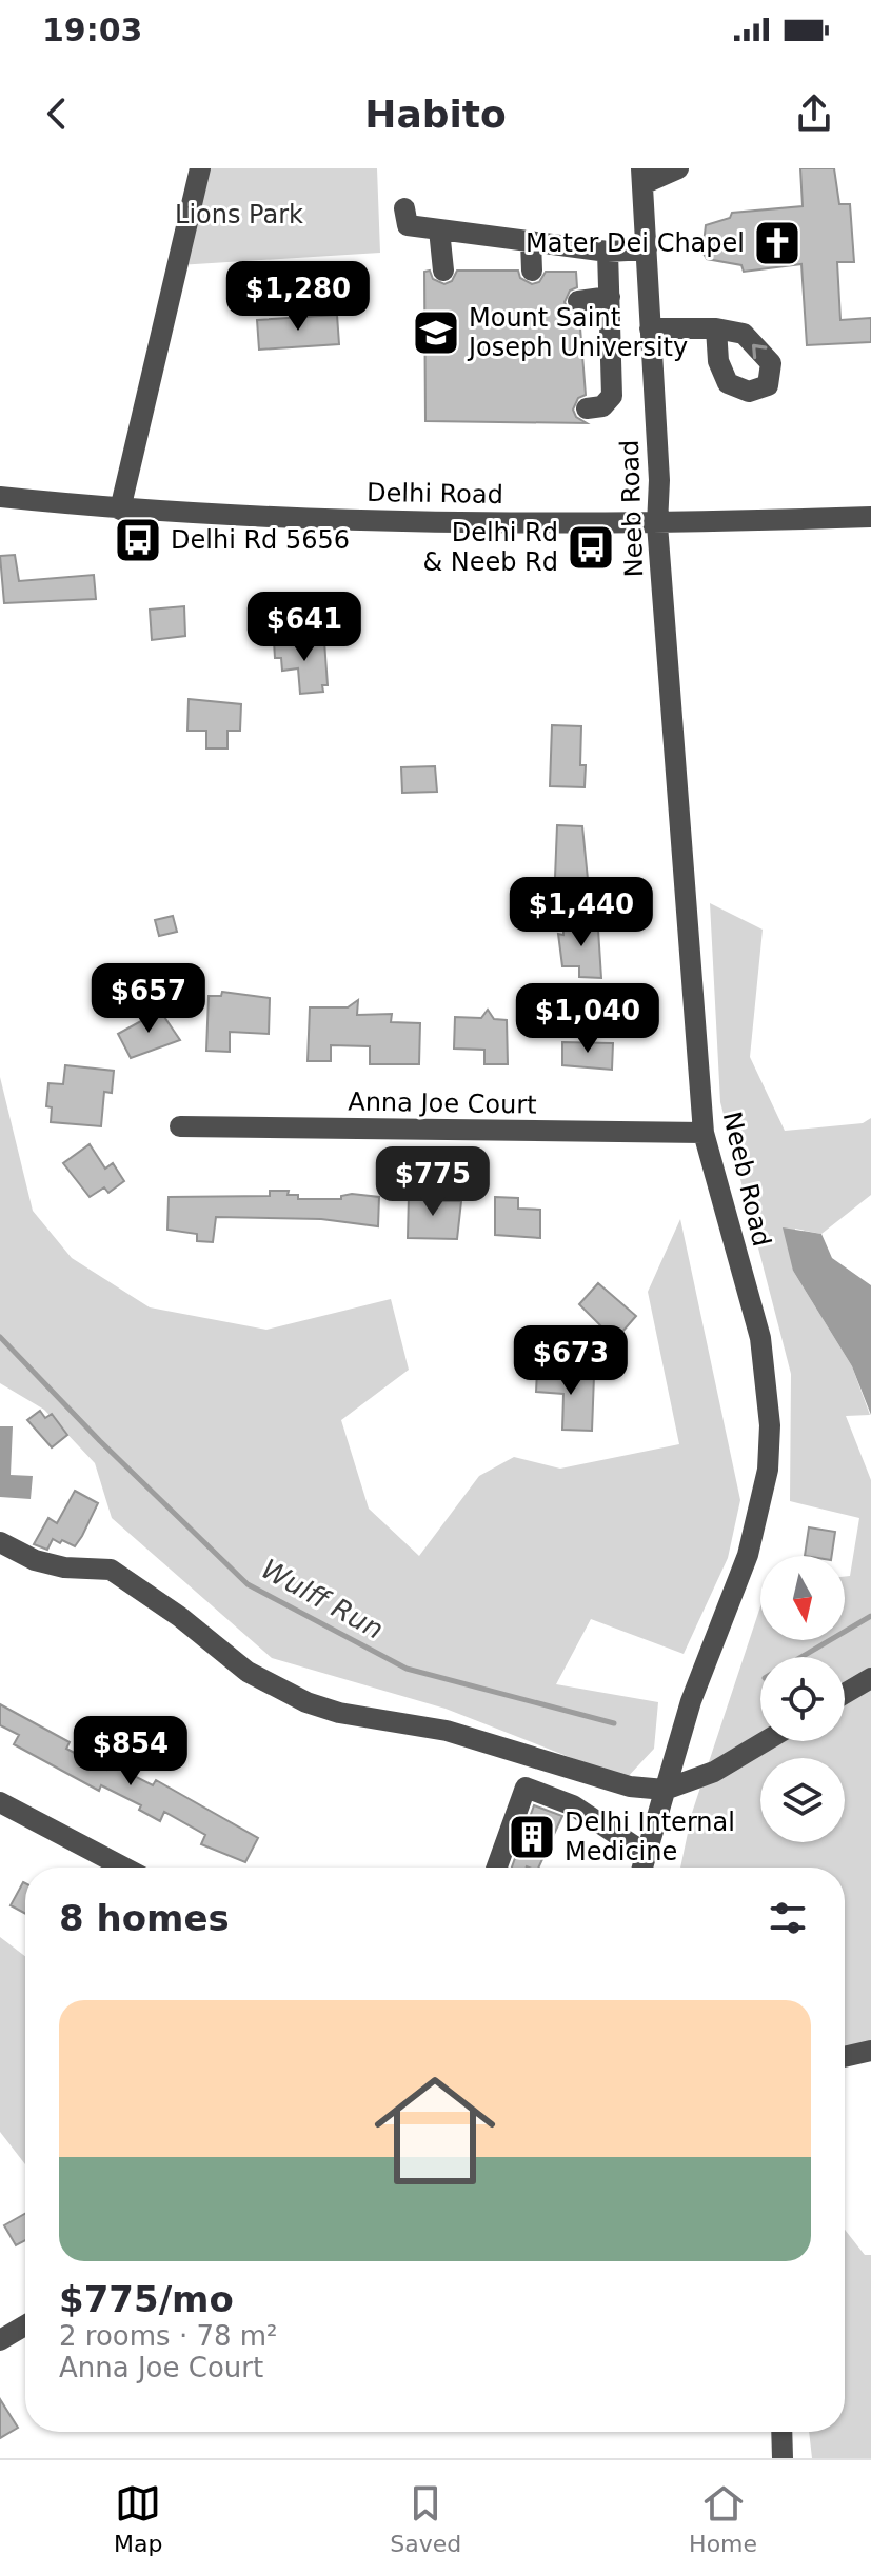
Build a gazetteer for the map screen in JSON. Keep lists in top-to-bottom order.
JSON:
{
  "streets": {
    "street": ["Delhi Road", "Neeb Road", "Anna Joe Court"]
  },
  "crossings": [
    ["Delhi Road", "Neeb Road"],
    ["Neeb Road", "Anna Joe Court"]
  ],
  "water": ["Wulff Run"],
  "parks": ["Lions Park"],
  "places": {
    "church": ["Mater Dei Chapel"],
    "school or university": ["Mount Saint Joseph University"],
    "bus stop": ["Delhi Rd 5656", "Delhi Rd & Neeb Rd"],
    "building": ["Delhi Internal Medicine"]
  },
  "north": "bottom",
  "page": {
    "status": "19:03",
    "header": "Habito",
    "price": [
      "$1,280",
      "$641",
      "$1,440",
      "$657",
      "$1,040",
      "$775",
      "$673",
      "$854"
    ],
    "heading": "8 homes",
    "list": [
      {
        "name": "$775/mo",
        "note": "2 rooms · 78 m² · Anna Joe Court"
      }
    ],
    "tabs": ["Map", "Saved", "Home"]
  }
}
